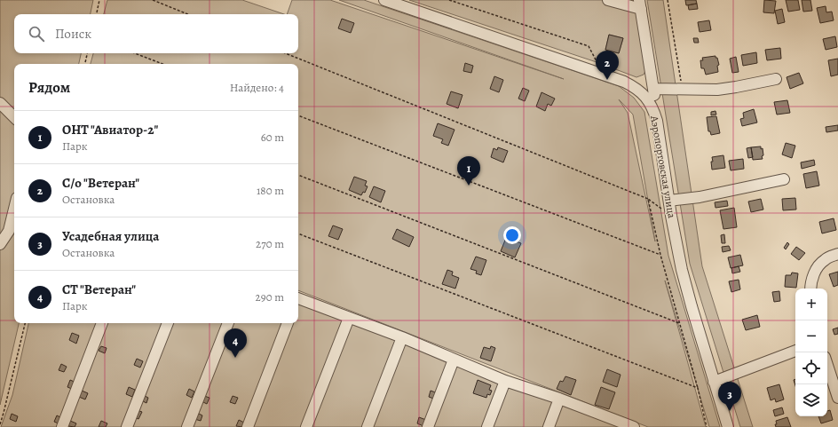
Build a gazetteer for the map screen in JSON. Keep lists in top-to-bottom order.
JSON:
{
  "streets": {
    "street": ["Аэропортовская улица"]
  },
  "page": {
    "search": "Поиск",
    "pins": [
      "2",
      "1",
      "4",
      "3"
    ],
    "heading": ["Рядом", "Найдено: 4"],
    "list": [
      {
        "mark": "1",
        "name": "ОНТ \"Авиатор-2\"",
        "note": "Парк",
        "value": "60 m"
      },
      {
        "mark": "2",
        "name": "С/о \"Ветеран\"",
        "note": "Остановка",
        "value": "180 m"
      },
      {
        "mark": "3",
        "name": "Усадебная улица",
        "note": "Остановка",
        "value": "270 m"
      },
      {
        "mark": "4",
        "name": "СТ \"Ветеран\"",
        "note": "Парк",
        "value": "290 m"
      }
    ],
    "map_buttons": ["+", "−"]
  }
}
